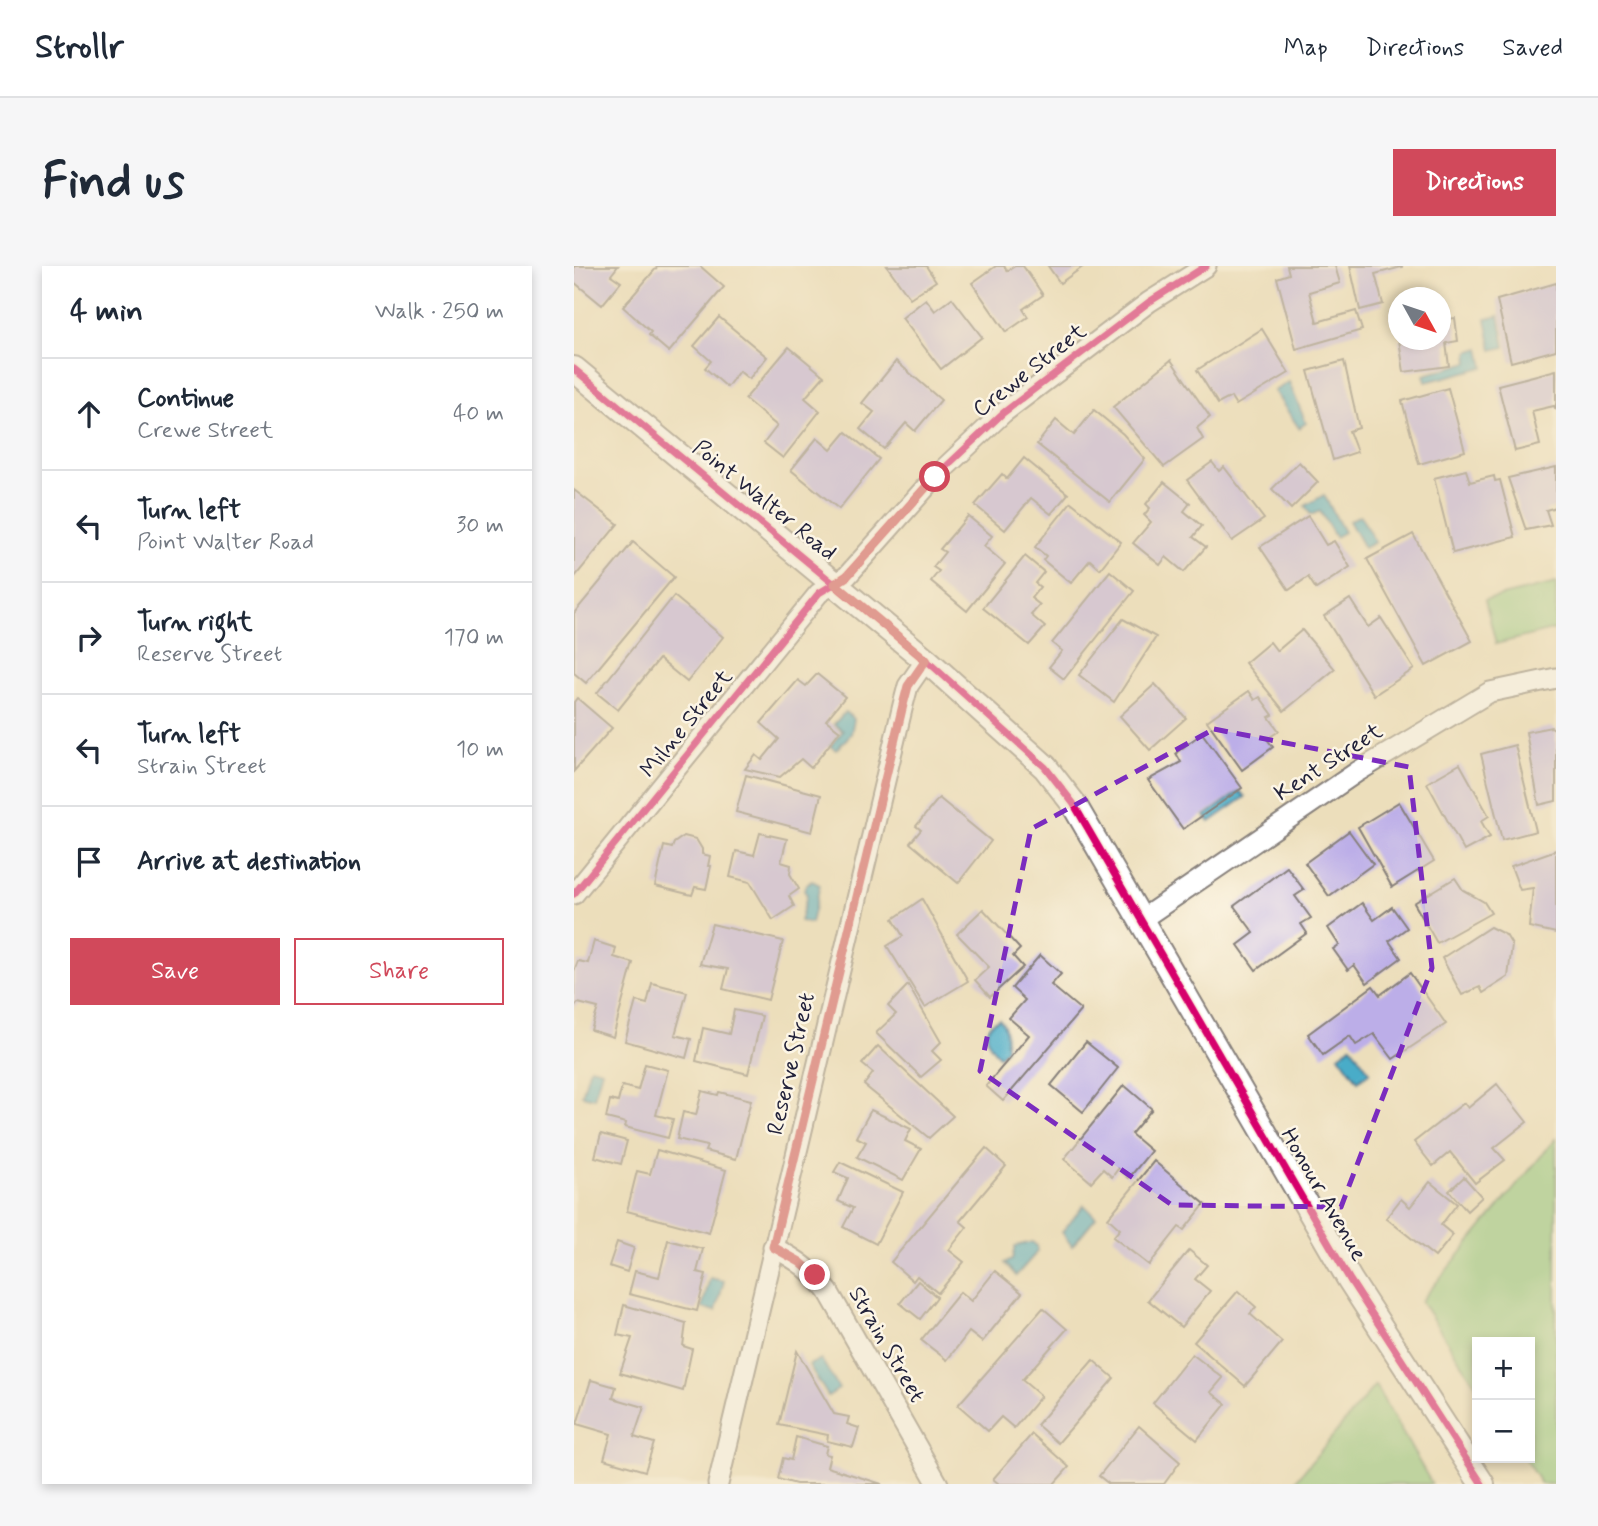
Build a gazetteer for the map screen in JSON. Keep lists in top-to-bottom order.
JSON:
{
  "streets": {
    "street": [
      "Crewe Street",
      "Point Walter Road",
      "Milne Street",
      "Kent Street",
      "Reserve Street",
      "Honour Avenue",
      "Strain Street"
    ]
  },
  "crossings": [
    ["Crewe Street", "Point Walter Road"],
    ["Crewe Street", "Milne Street"],
    ["Point Walter Road", "Milne Street"],
    ["Point Walter Road", "Kent Street"],
    ["Point Walter Road", "Reserve Street"],
    ["Point Walter Road", "Honour Avenue"],
    ["Kent Street", "Honour Avenue"],
    ["Reserve Street", "Strain Street"]
  ],
  "north": "bottom right",
  "page": {
    "header": "Strollr",
    "nav": ["Map", "Directions", "Saved"],
    "buttons": [
      "Directions",
      ["Save", "Share"]
    ],
    "title": "Find us",
    "heading": ["4 min", "Walk · 250 m"],
    "list": [
      ["Continue", "Crewe Street", "40 m"],
      ["Turn left", "Point Walter Road", "30 m"],
      ["Turn right", "Reserve Street", "170 m"],
      ["Turn left", "Strain Street", "10 m"],
      "Arrive at destination"
    ],
    "map_buttons": ["+", "−"]
  }
}
